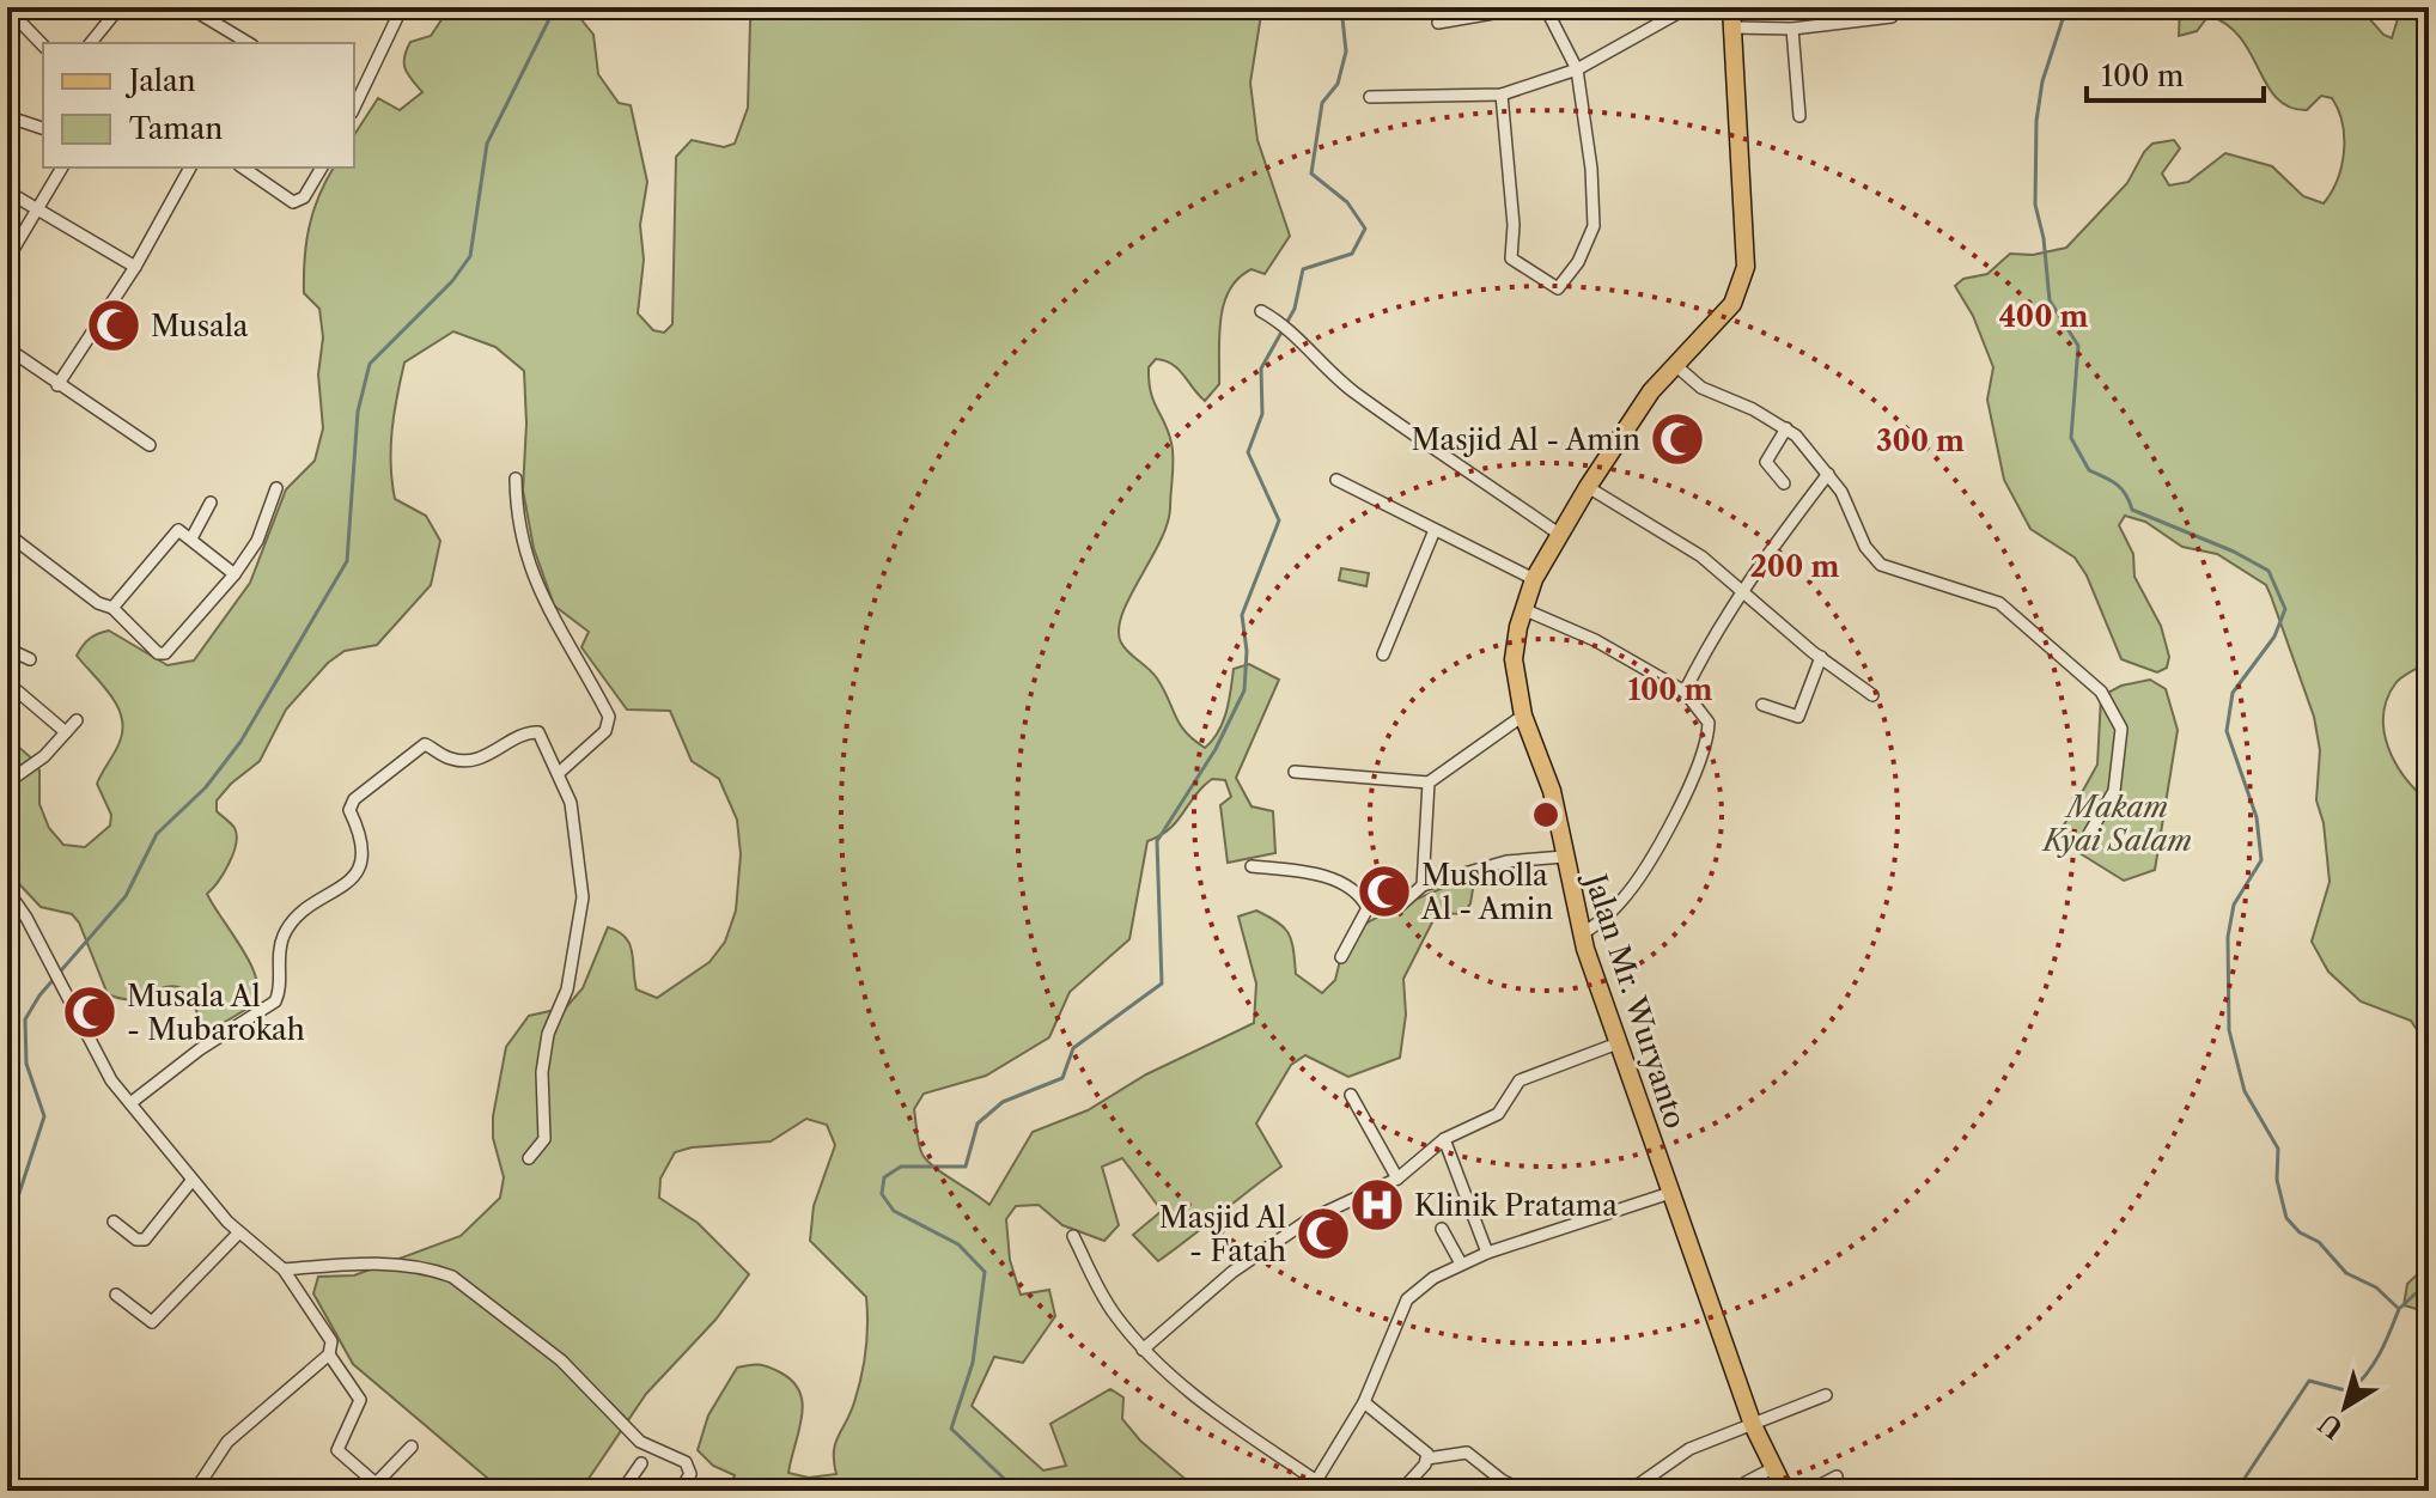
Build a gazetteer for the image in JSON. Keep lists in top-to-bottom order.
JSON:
{
  "streets": {
    "main road": ["Jalan Mr. Wuryanto"]
  },
  "parks": ["Makam Kyai Salam"],
  "places": {
    "mosque": [
      "Musala",
      "Masjid Al - Amin",
      "Musholla Al - Amin",
      "Musala Al - Mubarokah",
      "Masjid Al - Fatah"
    ],
    "hospital": ["Klinik Pratama"]
  },
  "legend": ["Jalan", "Taman"],
  "scale_bar": "100 m",
  "north": "bottom left",
  "rings": [
    "400 m",
    "300 m",
    "200 m",
    "100 m"
  ]
}
